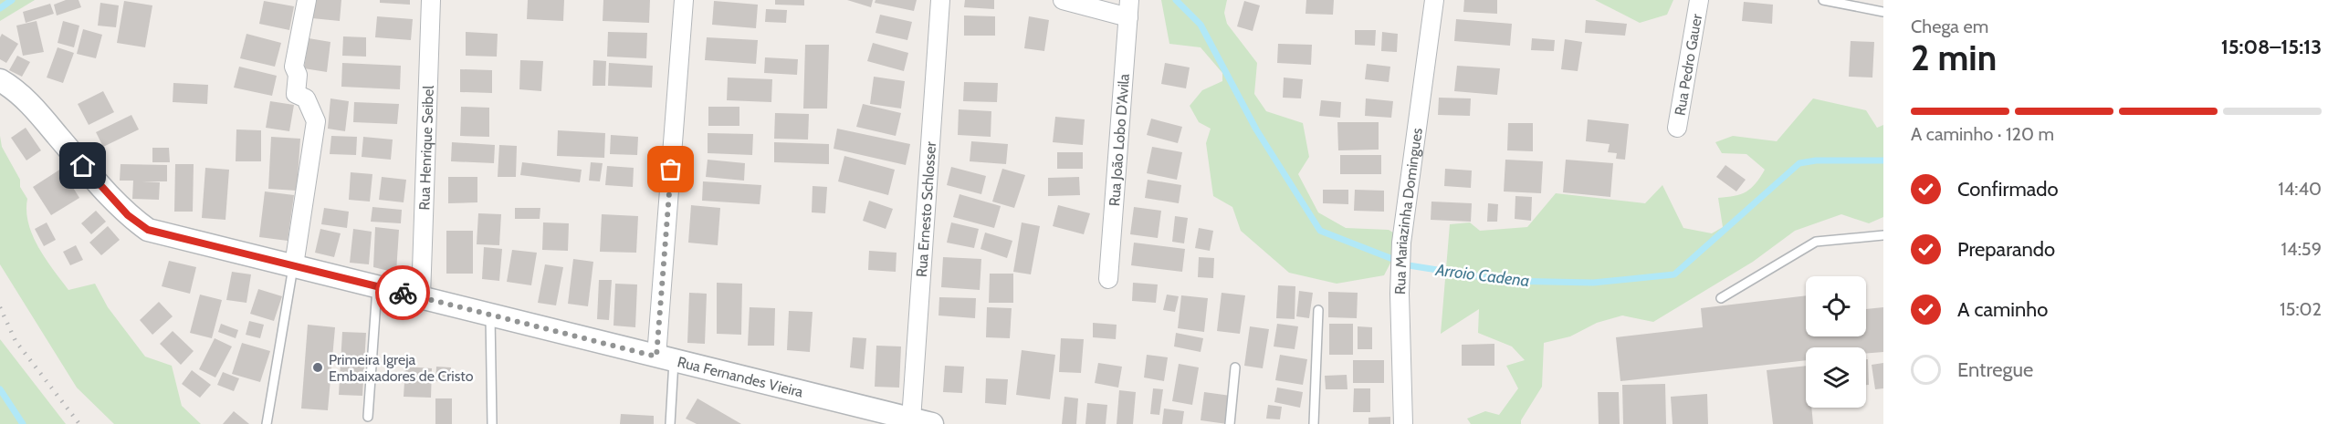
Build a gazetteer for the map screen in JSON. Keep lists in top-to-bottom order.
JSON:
{
  "streets": {
    "street": [
      "Rua Pedro Gauer",
      "Rua João Lobo D'Avila",
      "Rua Henrique Seibel",
      "Rua Ernesto Schlosser",
      "Rua Mariazinha Domingues",
      "Rua Fernandes Vieira"
    ]
  },
  "crossings": [
    ["Rua Henrique Seibel", "Rua Fernandes Vieira"],
    ["Rua Ernesto Schlosser", "Rua Fernandes Vieira"]
  ],
  "water": ["Arroio Cadena"],
  "places": ["Primeira Igreja Embaixadores de Cristo"],
  "page": {
    "heading": ["2 min", "Chega em", "15:08–15:13"],
    "bar": "A caminho · 120 m",
    "list": [
      ["Confirmado", "14:40"],
      ["Preparando", "14:59"],
      ["A caminho", "15:02"],
      "Entregue"
    ]
  }
}
